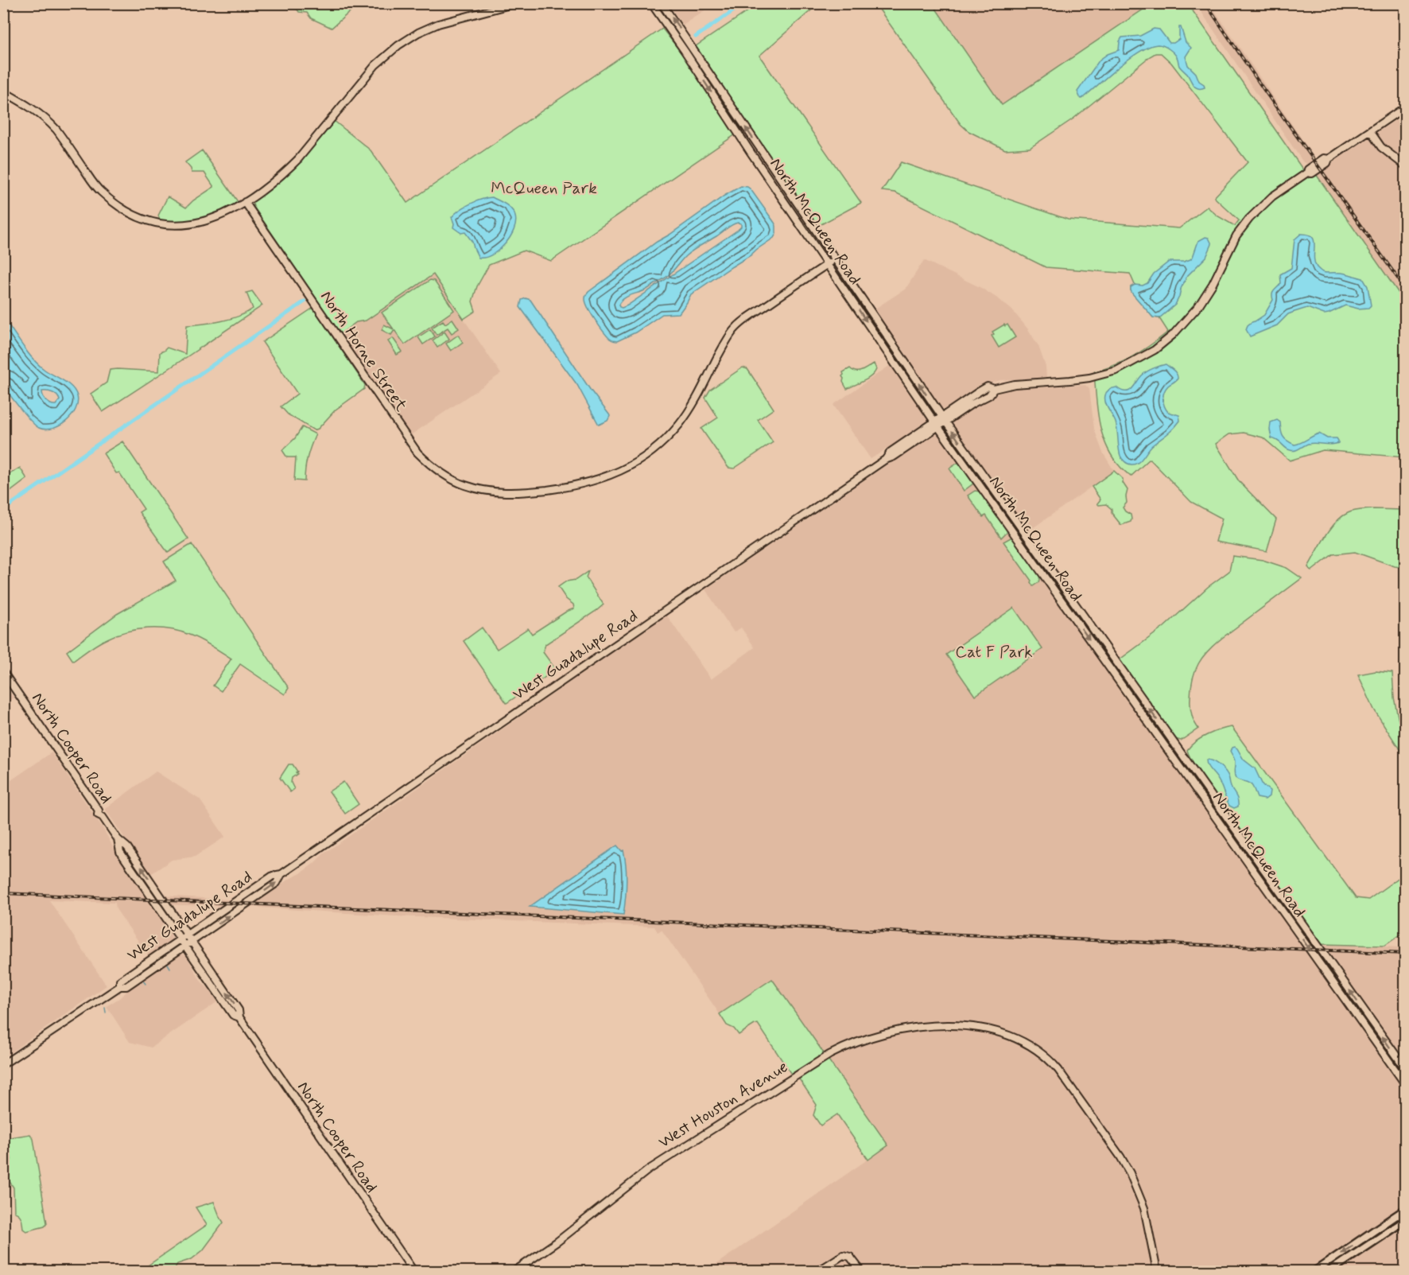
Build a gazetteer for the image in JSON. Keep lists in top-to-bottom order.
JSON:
{
  "streets": {
    "main road": [
      "North McQueen Road",
      "North Horne Street",
      "West Guadalupe Road",
      "North Cooper Road",
      "West Houston Avenue"
    ]
  },
  "crossings": [
    ["North McQueen Road", "North Horne Street"],
    ["North McQueen Road", "West Guadalupe Road"],
    ["West Guadalupe Road", "North Cooper Road"]
  ],
  "parks": ["McQueen Park", "Cat F Park"]
}
